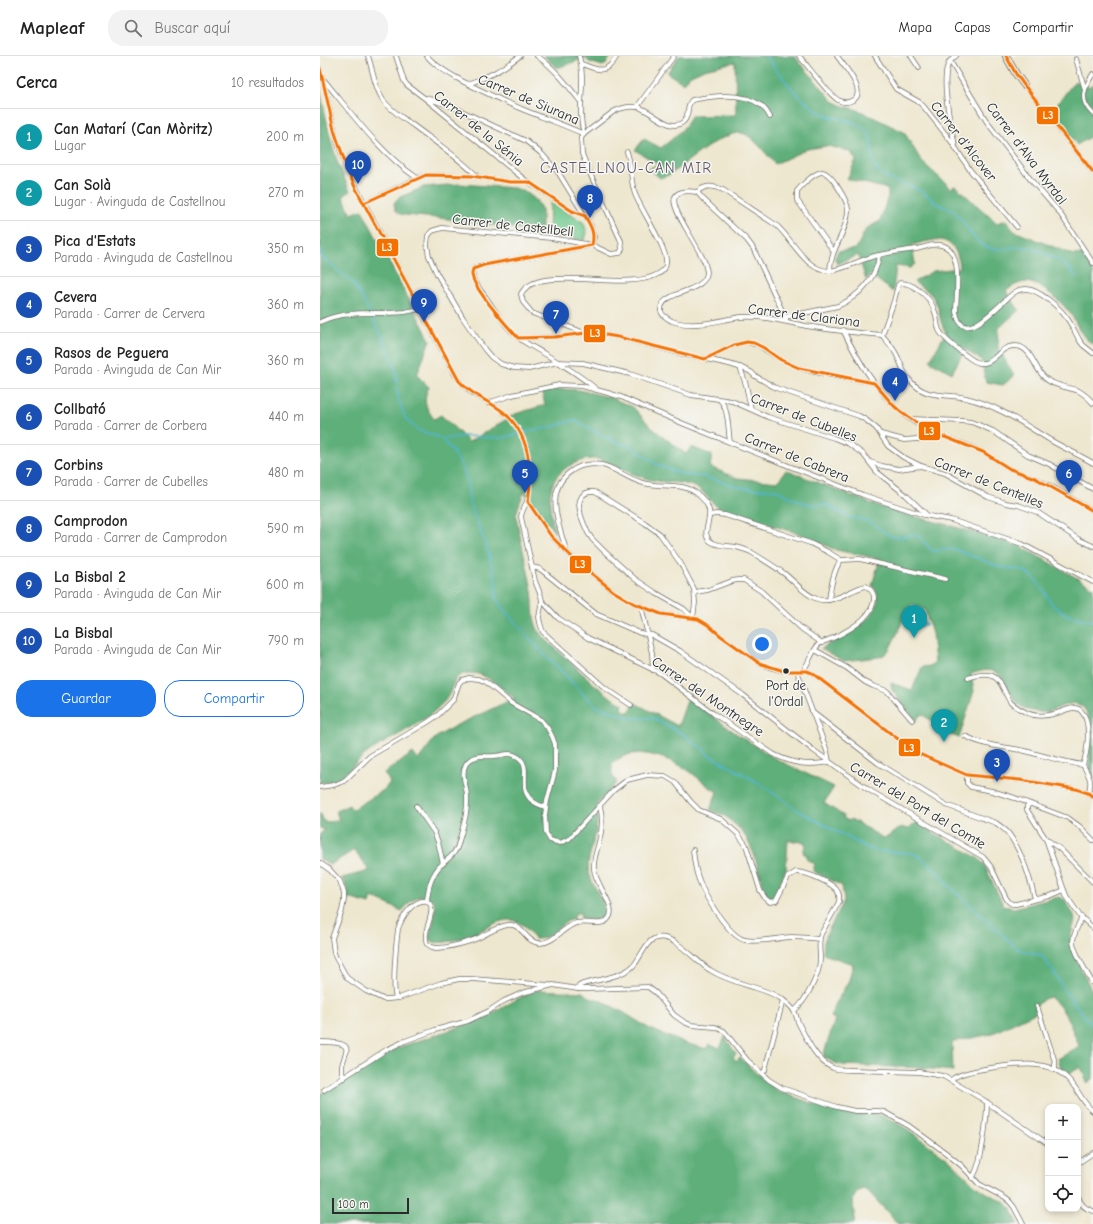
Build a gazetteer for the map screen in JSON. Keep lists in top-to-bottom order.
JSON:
{
  "streets": {
    "street": [
      "Carrer de Siurana",
      "Carrer de la Sénia",
      "Carrer d'Alcover",
      "Carrer d'Alva Myrdal",
      "Carrer de Castellbell",
      "Carrer de Clariana",
      "Carrer de Cubelles",
      "Carrer de Cabrera",
      "Carrer de Centelles",
      "Carrer del Montnegre",
      "Carrer del Port del Comte"
    ]
  },
  "crossings": [
    ["Carrer de Siurana", "Carrer de Castellbell"],
    ["Carrer de Castellbell", "Carrer de Cubelles"],
    ["Carrer de Cubelles", "Carrer de Cabrera"],
    ["Carrer de Cubelles", "Carrer de Centelles"],
    ["Carrer del Montnegre", "Carrer del Port del Comte"]
  ],
  "districts": ["CASTELLNOU-CAN MIR"],
  "places": ["Port de l'Ordal"],
  "lines": ["transit line L3"],
  "scale_bar": "100 m",
  "page": {
    "header": "Mapleaf",
    "search": "Buscar aquí",
    "nav": ["Mapa", "Capas", "Compartir"],
    "heading": ["Cerca", "10 resultados"],
    "list": [
      {
        "mark": "1",
        "name": "Can Matarí (Can Mòritz)",
        "note": "Lugar",
        "value": "200 m"
      },
      {
        "mark": "2",
        "name": "Can Solà",
        "note": "Lugar · Avinguda de Castellnou",
        "value": "270 m"
      },
      {
        "mark": "3",
        "name": "Pica d'Estats",
        "note": "Parada · Avinguda de Castellnou",
        "value": "350 m"
      },
      {
        "mark": "4",
        "name": "Cevera",
        "note": "Parada · Carrer de Cervera",
        "value": "360 m"
      },
      {
        "mark": "5",
        "name": "Rasos de Peguera",
        "note": "Parada · Avinguda de Can Mir",
        "value": "360 m"
      },
      {
        "mark": "6",
        "name": "Collbató",
        "note": "Parada · Carrer de Corbera",
        "value": "440 m"
      },
      {
        "mark": "7",
        "name": "Corbins",
        "note": "Parada · Carrer de Cubelles",
        "value": "480 m"
      },
      {
        "mark": "8",
        "name": "Camprodon",
        "note": "Parada · Carrer de Camprodon",
        "value": "590 m"
      },
      {
        "mark": "9",
        "name": "La Bisbal 2",
        "note": "Parada · Avinguda de Can Mir",
        "value": "600 m"
      },
      {
        "mark": "10",
        "name": "La Bisbal",
        "note": "Parada · Avinguda de Can Mir",
        "value": "790 m"
      }
    ],
    "pins": [
      "10",
      "8",
      "9",
      "7",
      "4",
      "5",
      "6",
      "1",
      "2",
      "3"
    ],
    "buttons": ["Guardar", "Compartir"],
    "map_buttons": ["+", "−"],
    "scale": "100 m"
  }
}
